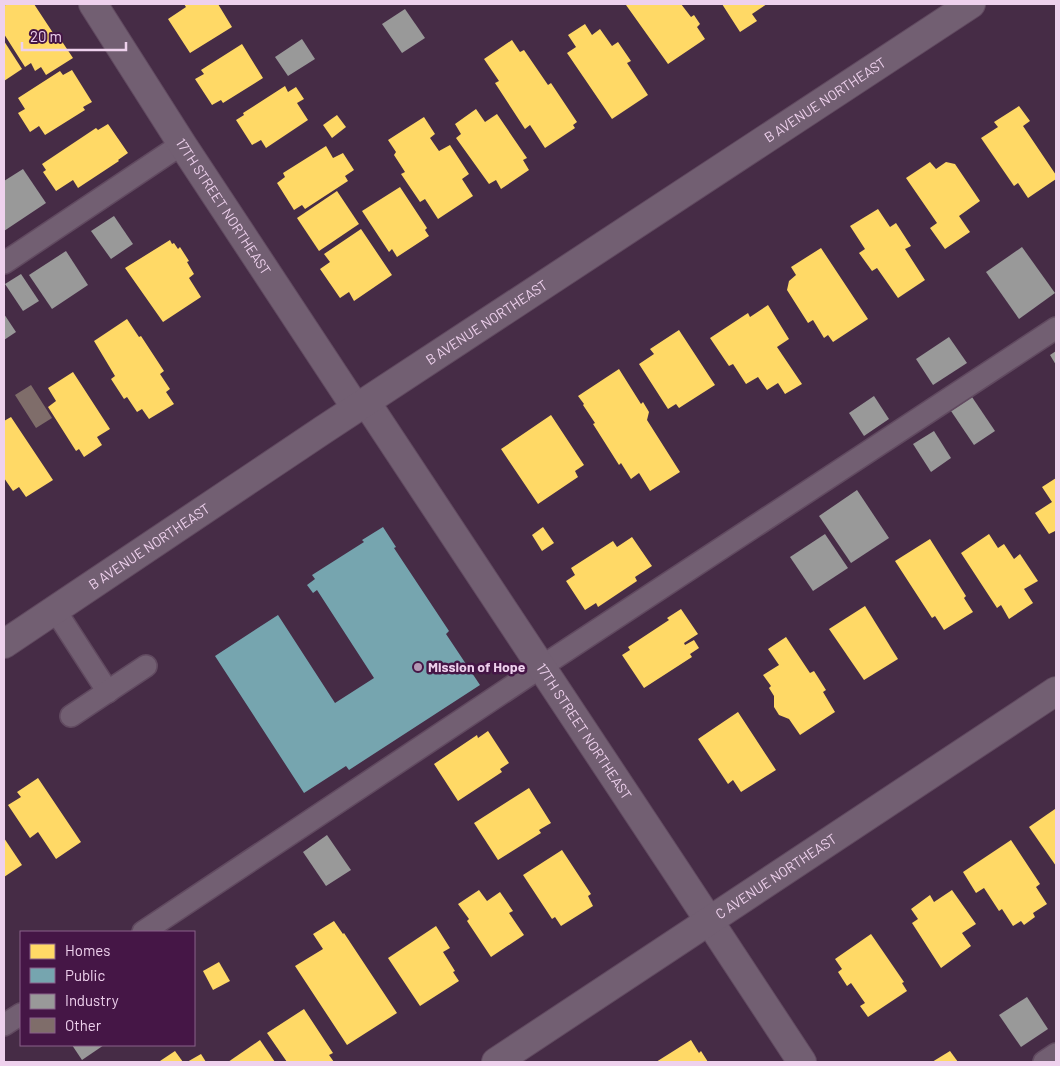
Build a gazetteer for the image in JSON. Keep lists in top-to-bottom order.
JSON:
{
  "streets": {
    "street": ["B AVENUE NORTHEAST", "17TH STREET NORTHEAST", "C AVENUE NORTHEAST"]
  },
  "crossings": [
    ["B AVENUE NORTHEAST", "17TH STREET NORTHEAST"],
    ["17TH STREET NORTHEAST", "C AVENUE NORTHEAST"]
  ],
  "places": ["Mission of Hope"],
  "legend": [
    "Homes",
    "Public",
    "Industry",
    "Other"
  ],
  "scale_bar": "20 m"
}
